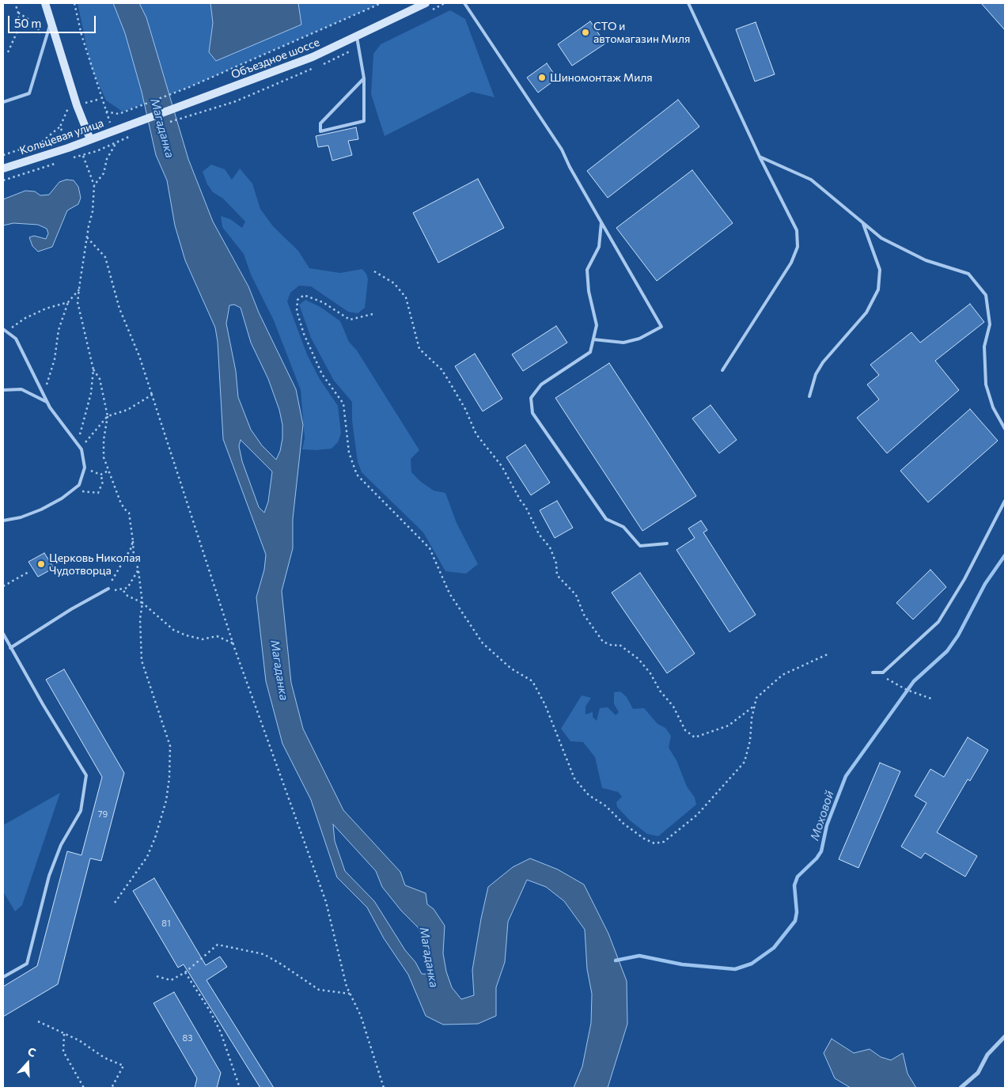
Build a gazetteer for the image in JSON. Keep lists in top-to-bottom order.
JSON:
{
  "streets": {
    "street": ["Объездное шоссе", "Кольцевая улица"]
  },
  "crossings": [
    ["Объездное шоссе", "Кольцевая улица"]
  ],
  "water": ["Магаданка", "Моховой"],
  "places": ["СТО и автомагазин Миля", "Шиномонтаж Миля", "Церковь Николая Чудотворца"],
  "house_numbers": ["79", "81", "83"],
  "scale_bar": "50 m",
  "north": "top"
}
